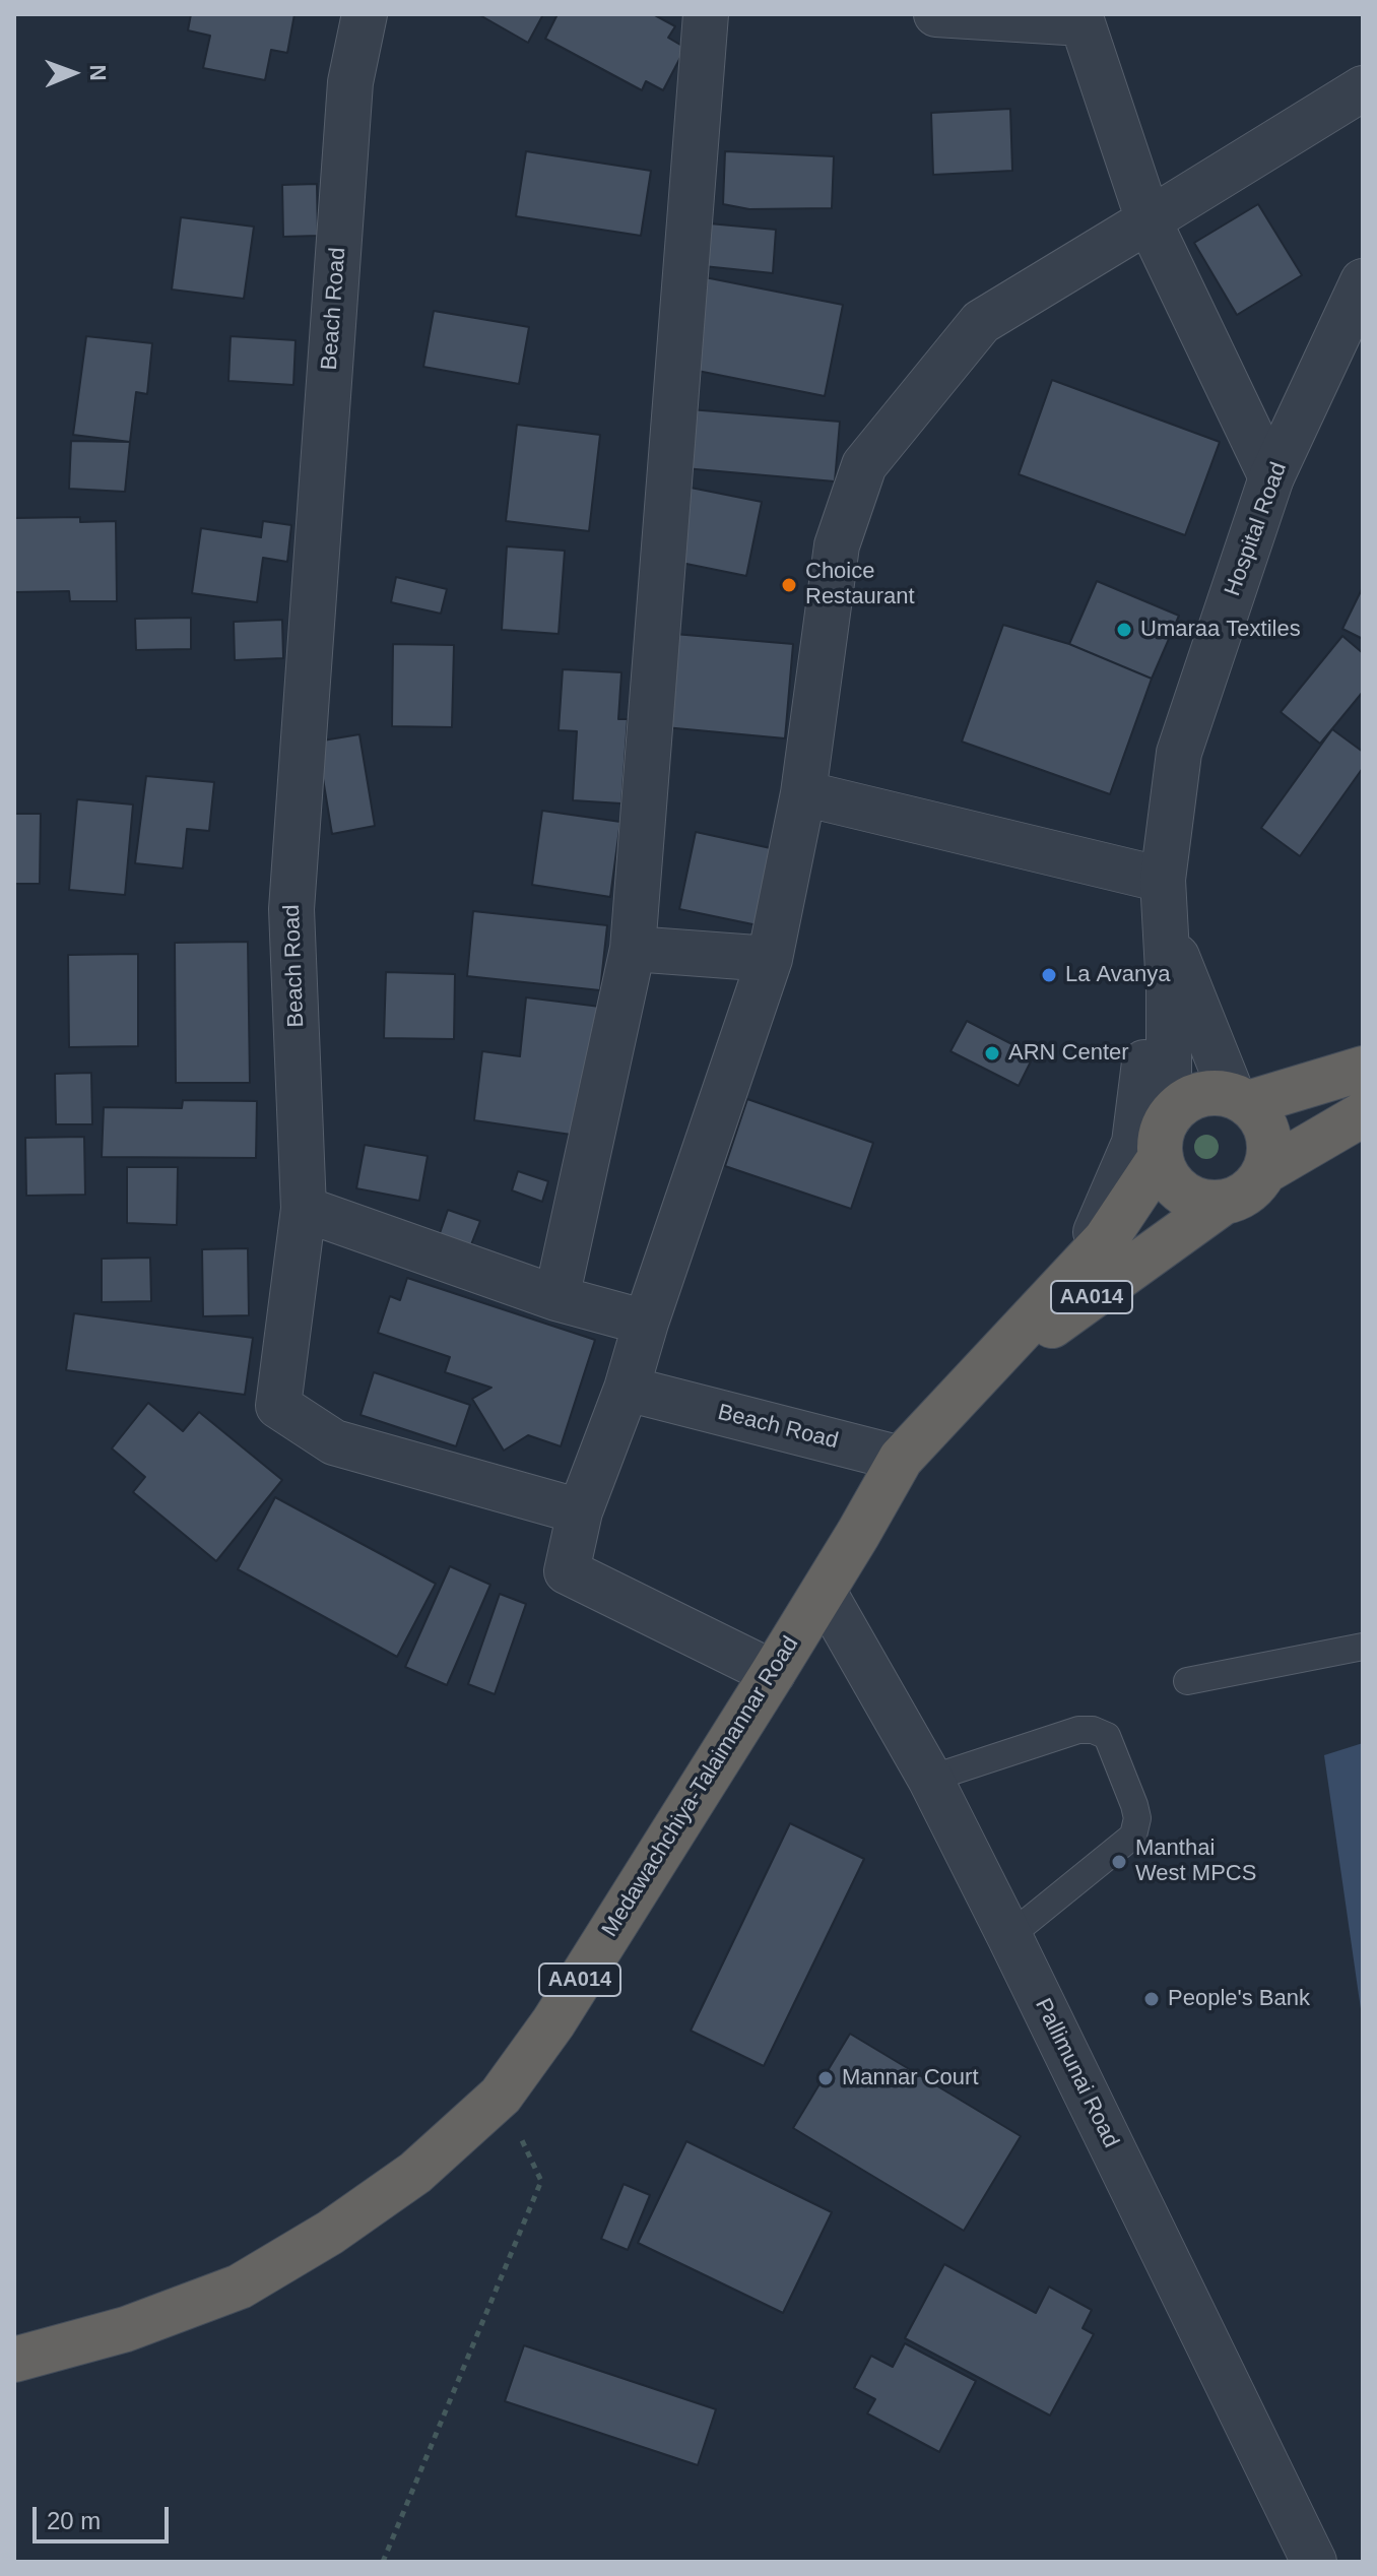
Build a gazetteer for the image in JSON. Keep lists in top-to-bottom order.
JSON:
{
  "streets": {
    "highway": ["AA014", "Medawachchiya-Talaimannar Road"],
    "street": ["Beach Road", "Hospital Road", "Pallimunai Road"]
  },
  "crossings": [
    ["Beach Road", "Medawachchiya-Talaimannar Road"],
    ["Hospital Road", "AA014"],
    ["Hospital Road", "Medawachchiya-Talaimannar Road"],
    ["AA014", "Medawachchiya-Talaimannar Road"],
    ["Medawachchiya-Talaimannar Road", "Pallimunai Road"]
  ],
  "places": [
    "Choice Restaurant",
    "Umaraa Textiles",
    "La Avanya",
    "ARN Center",
    "Manthai West MPCS",
    "People's Bank",
    "Mannar Court"
  ],
  "scale_bar": "20 m",
  "north": "right"
}
